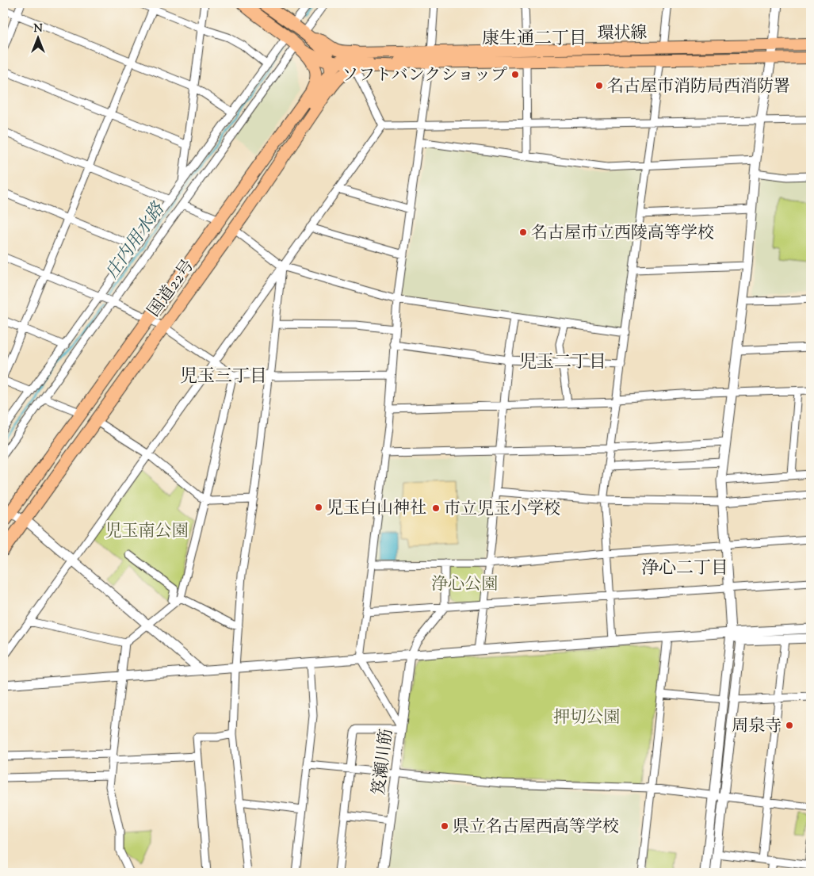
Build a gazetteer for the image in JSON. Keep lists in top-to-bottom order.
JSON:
{
  "streets": {
    "highway": ["国道22号"],
    "main road": ["環状線"],
    "street": ["笈瀬川筋"]
  },
  "districts": [
    "康生通二丁目",
    "児玉二丁目",
    "児玉三丁目",
    "浄心二丁目"
  ],
  "water": ["庄内用水路"],
  "parks": ["児玉南公園", "浄心公園", "押切公園"],
  "places": [
    "ソフトバンクショップ",
    "名古屋市消防局西消防署",
    "名古屋市立西陵高等学校",
    "児玉白山神社",
    "市立児玉小学校",
    "周泉寺",
    "県立名古屋西高等学校"
  ],
  "north": "top"
}
